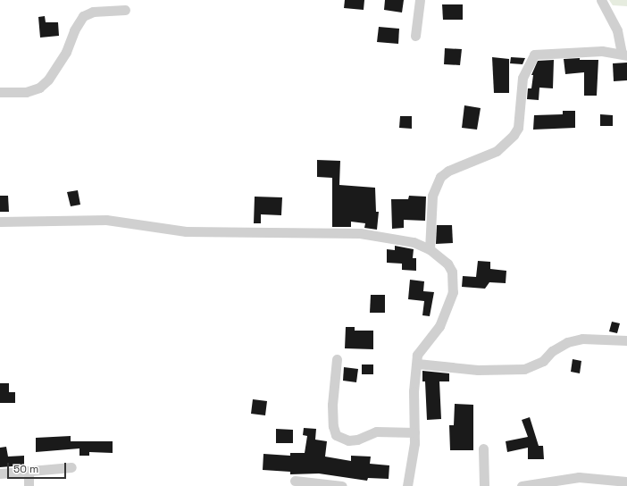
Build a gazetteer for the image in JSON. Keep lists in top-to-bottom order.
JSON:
{
  "scale_bar": "50 m"
}
